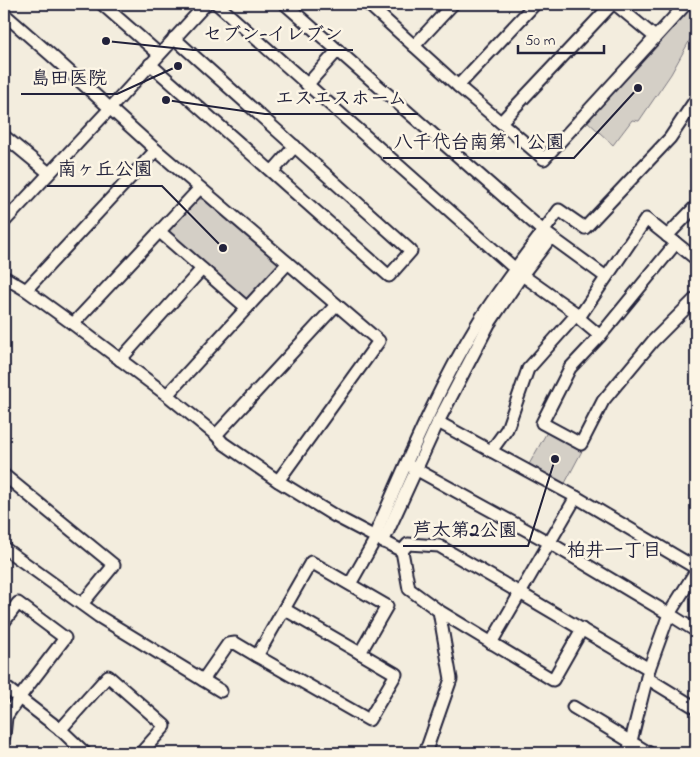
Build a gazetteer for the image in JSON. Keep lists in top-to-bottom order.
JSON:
{
  "districts": ["柏井一丁目"],
  "places": [
    "セブン-イレブン",
    "島田医院",
    "八千代台南第１公園",
    "エスエスホーム",
    "南ヶ丘公園",
    "芦太第2公園"
  ],
  "scale_bar": "50 m"
}
